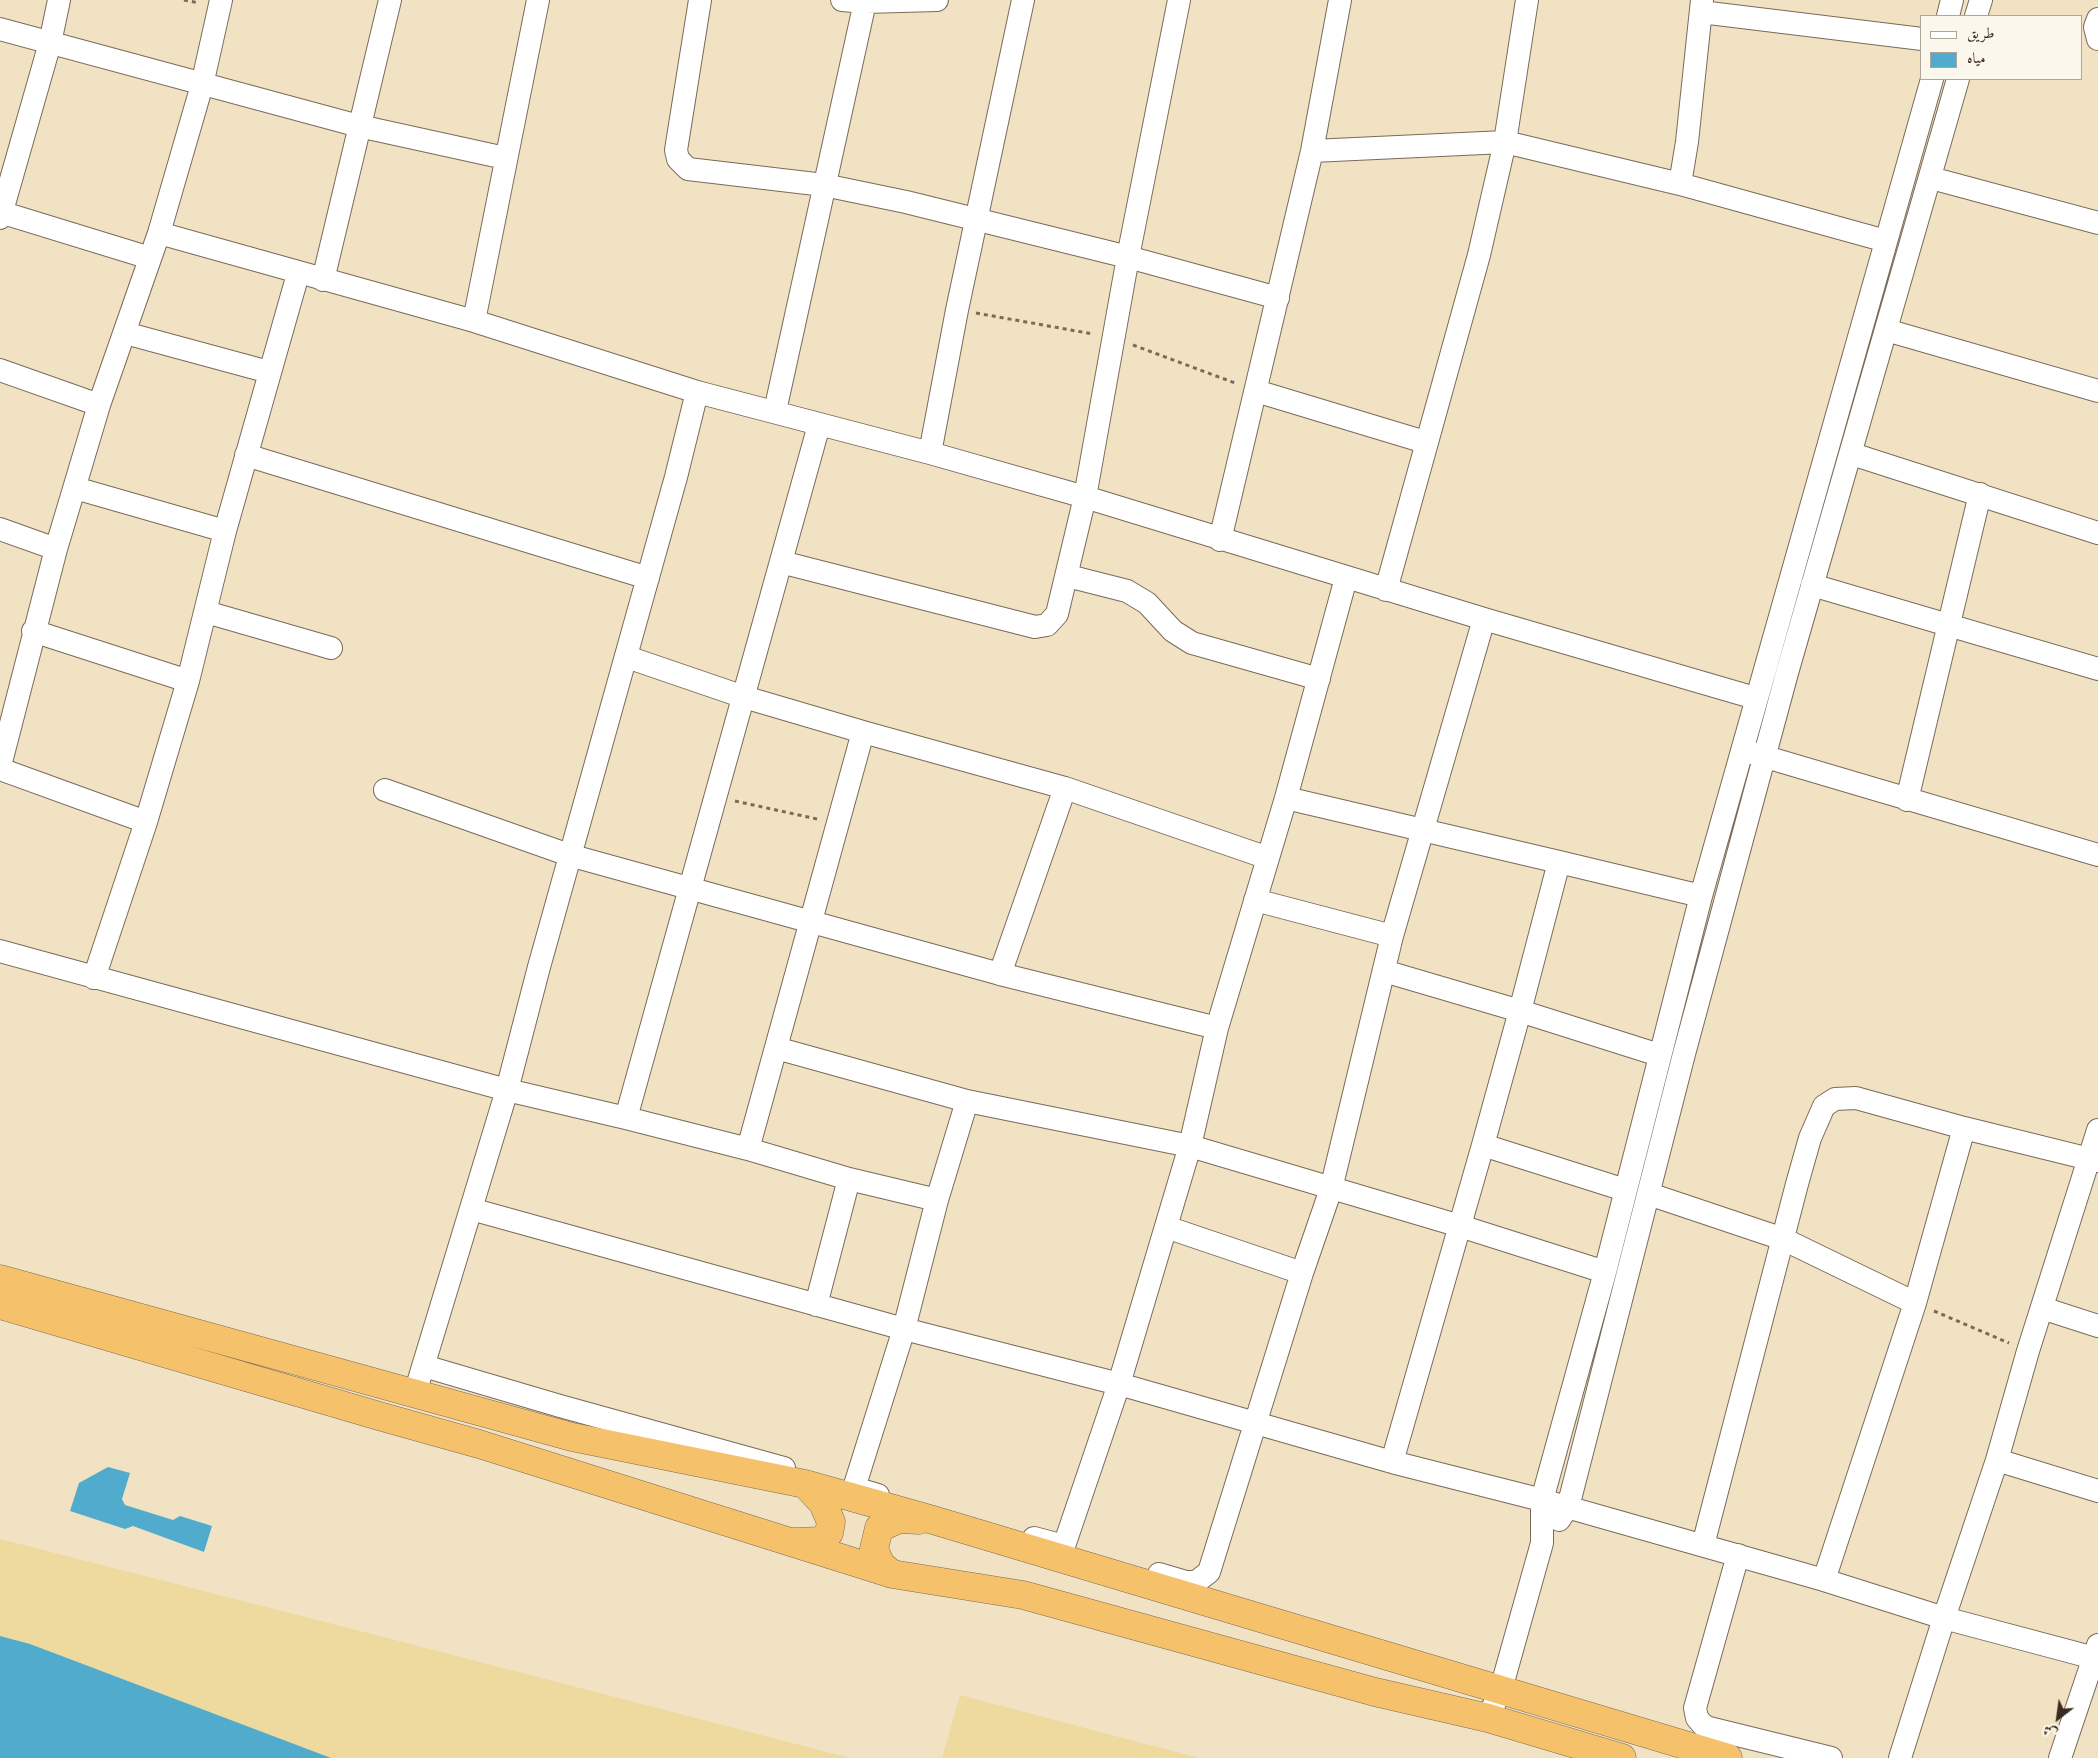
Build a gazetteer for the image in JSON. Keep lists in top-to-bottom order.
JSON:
{
  "legend": ["طريق", "مياه"],
  "north": "bottom left"
}
